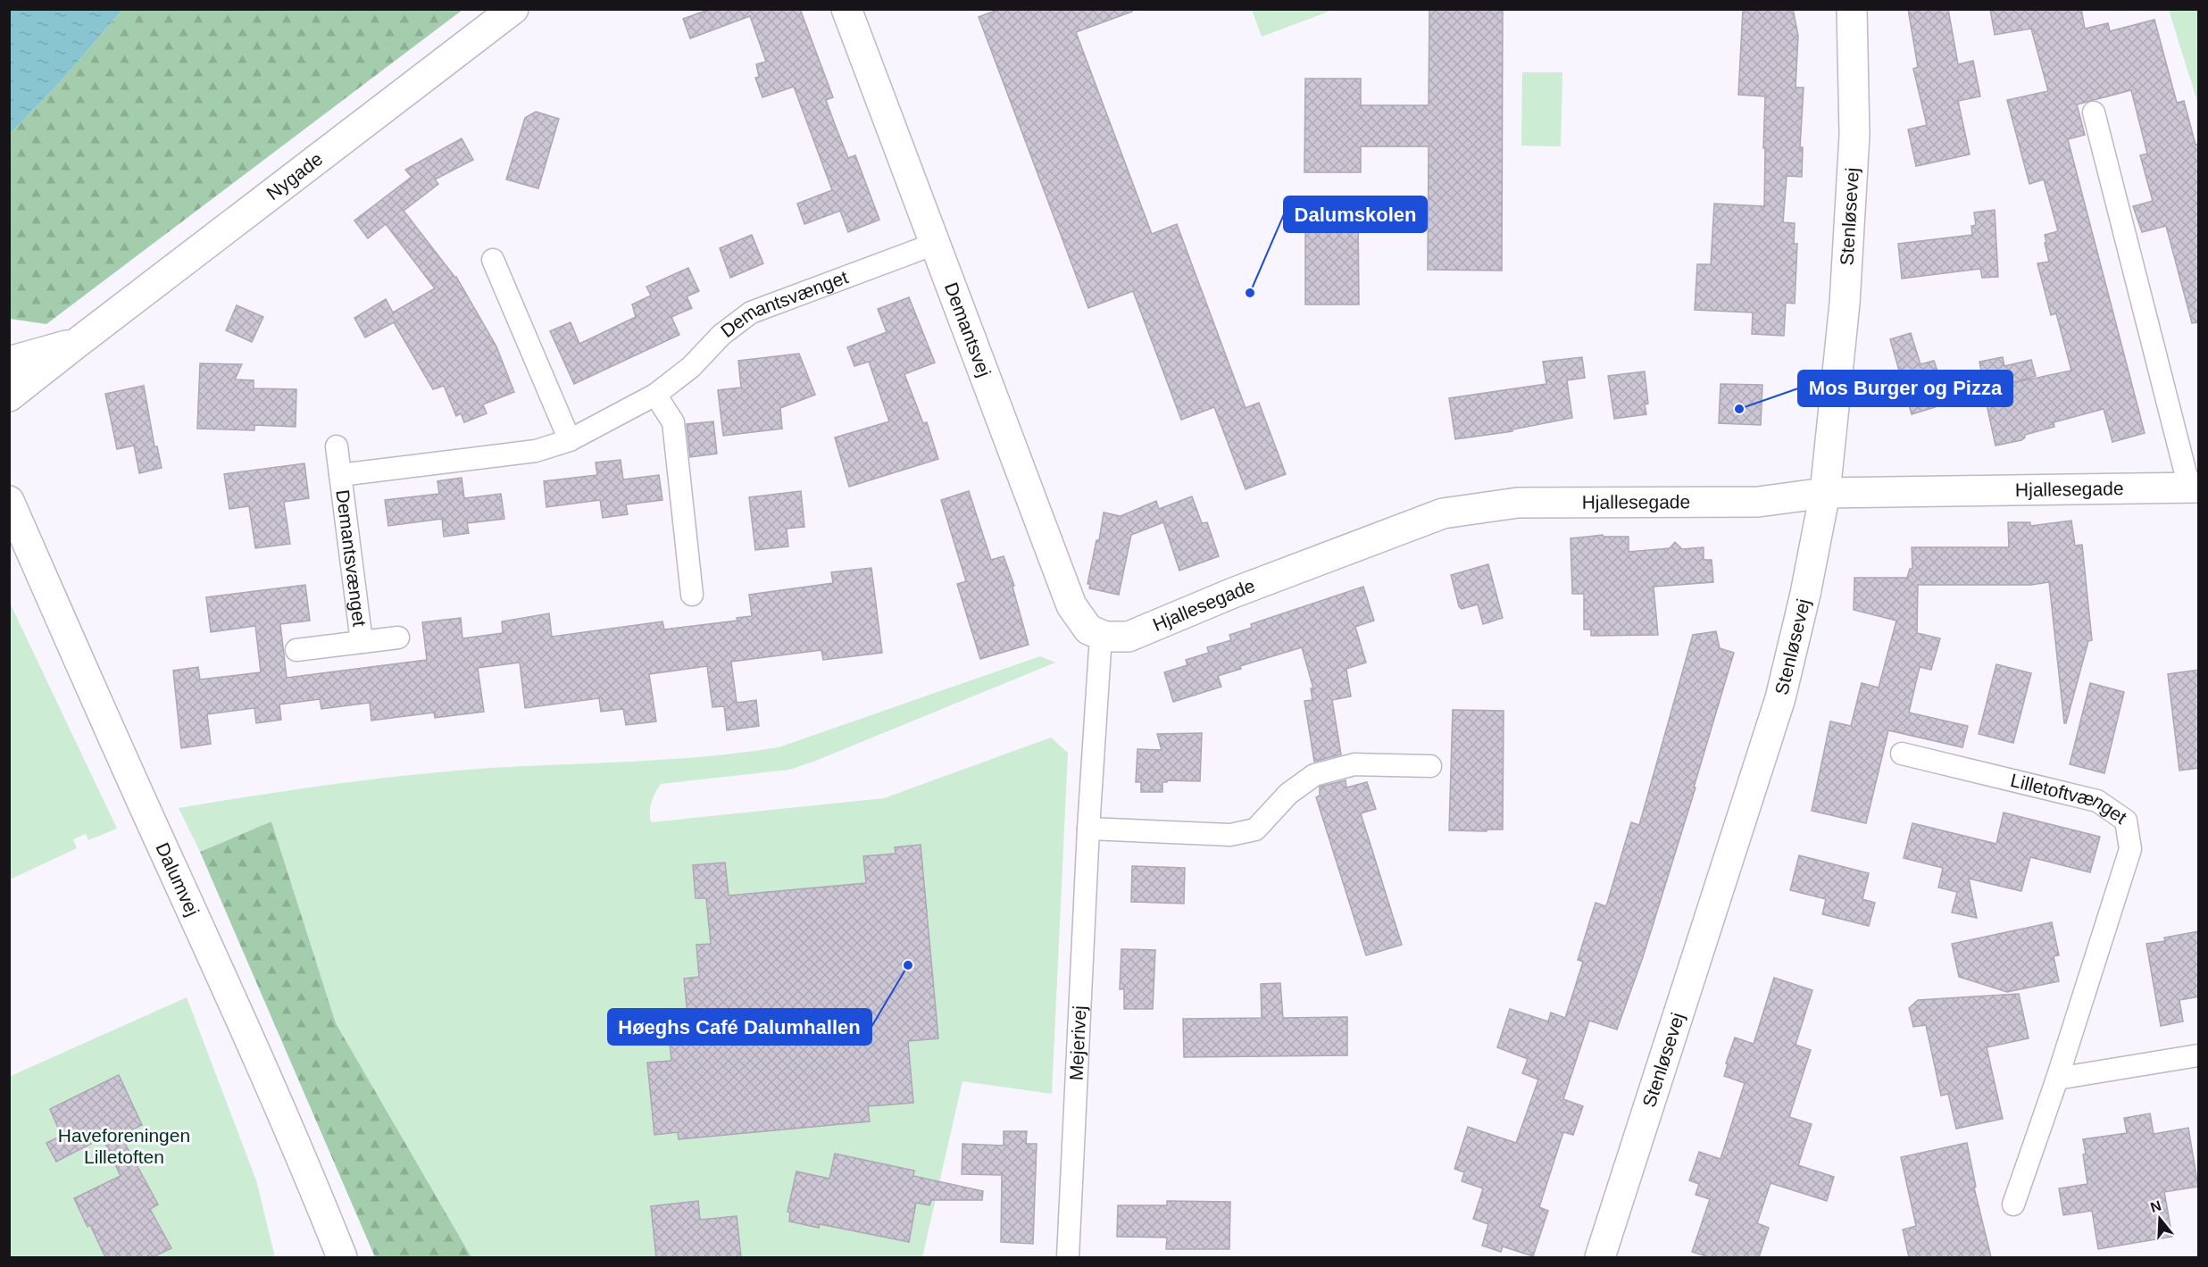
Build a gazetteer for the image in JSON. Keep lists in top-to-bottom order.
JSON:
{
  "streets": {
    "street": [
      "Nygade",
      "Stenløsevej",
      "Demantsvænget",
      "Demantsvej",
      "Hjallesegade",
      "Lilletoftvænget",
      "Dalumvej",
      "Mejerivej"
    ]
  },
  "crossings": [
    ["Stenløsevej", "Hjallesegade"],
    ["Demantsvænget", "Demantsvej"],
    ["Demantsvej", "Hjallesegade"],
    ["Demantsvej", "Mejerivej"],
    ["Hjallesegade", "Mejerivej"]
  ],
  "parks": ["Haveforeningen Lilletoften"],
  "places": ["Dalumskolen", "Mos Burger og Pizza", "Høeghs Café Dalumhallen"],
  "north": "top"
}
